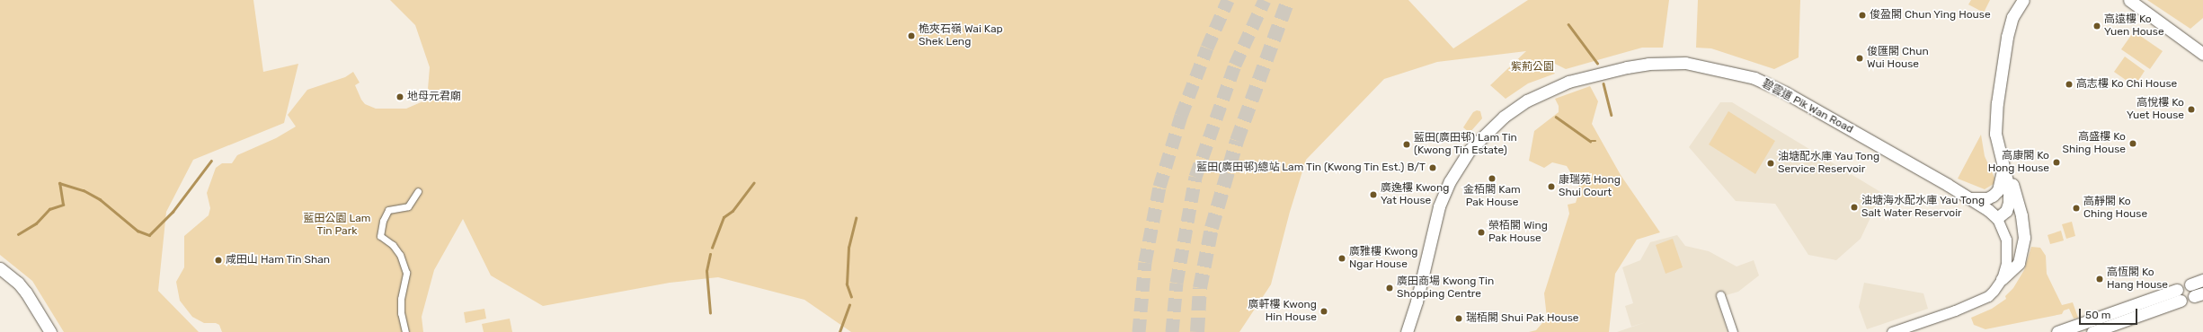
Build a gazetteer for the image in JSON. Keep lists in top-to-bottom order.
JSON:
{
  "streets": {
    "main road": ["碧雲道 Pik Wan Road"]
  },
  "parks": ["紫荊公園", "藍田公園 Lam Tin Park"],
  "places": [
    "俊盈閣 Chun Ying House",
    "高遠樓 Ko Yuen House",
    "桅夾石嶺 Wai Kap Shek Leng",
    "俊匯閣 Chun Wui House",
    "高志樓 Ko Chi House",
    "地母元君廟",
    "高悅樓 Ko Yuet House",
    "高盛樓 Ko Shing House",
    "藍田(廣田邨) Lam Tin (Kwong Tin Estate)",
    "高康閣 Ko Hong House",
    "油塘配水庫 Yau Tong Service Reservoir",
    "藍田(廣田邨)總站 Lam Tin (Kwong Tin Est.) B/T",
    "金栢閣 Kam Pak House",
    "康瑞苑 Hong Shui Court",
    "廣逸樓 Kwong Yat House",
    "油塘海水配水庫 Yau Tong Salt Water Reservoir",
    "高靜閣 Ko Ching House",
    "榮栢閣 Wing Pak House",
    "廣雅樓 Kwong Ngar House",
    "咸田山 Ham Tin Shan",
    "高恆閣 Ko Hang House",
    "廣田商場 Kwong Tin Shopping Centre",
    "廣軒樓 Kwong Hin House",
    "瑞栢閣 Shui Pak House"
  ],
  "scale_bar": "50 m"
}
